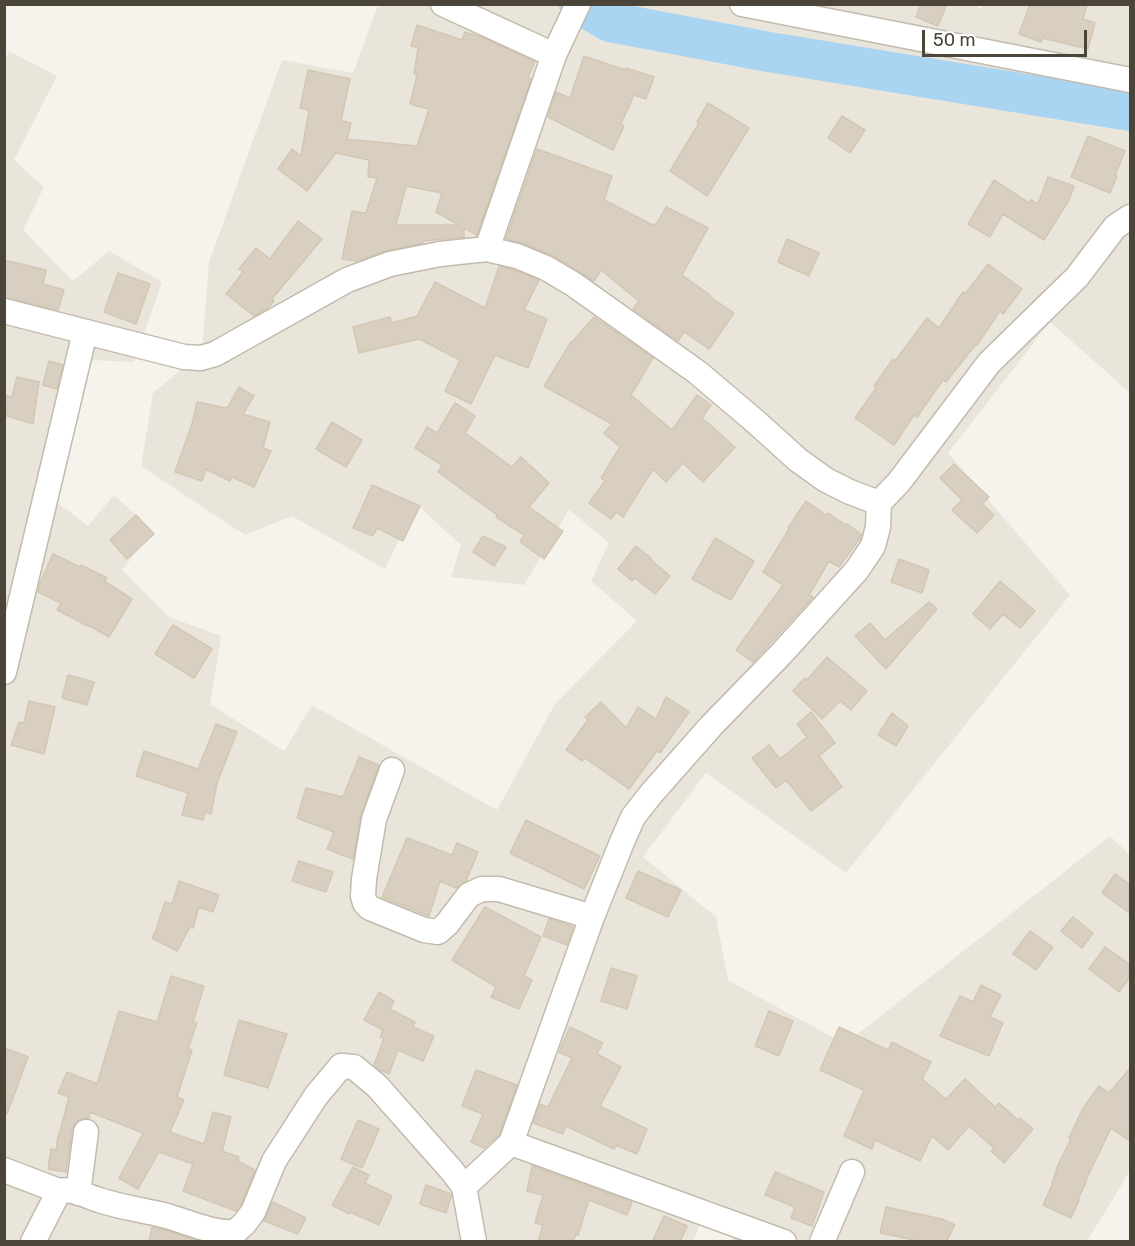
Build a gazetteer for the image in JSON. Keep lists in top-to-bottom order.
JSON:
{
  "scale_bar": "50 m"
}
